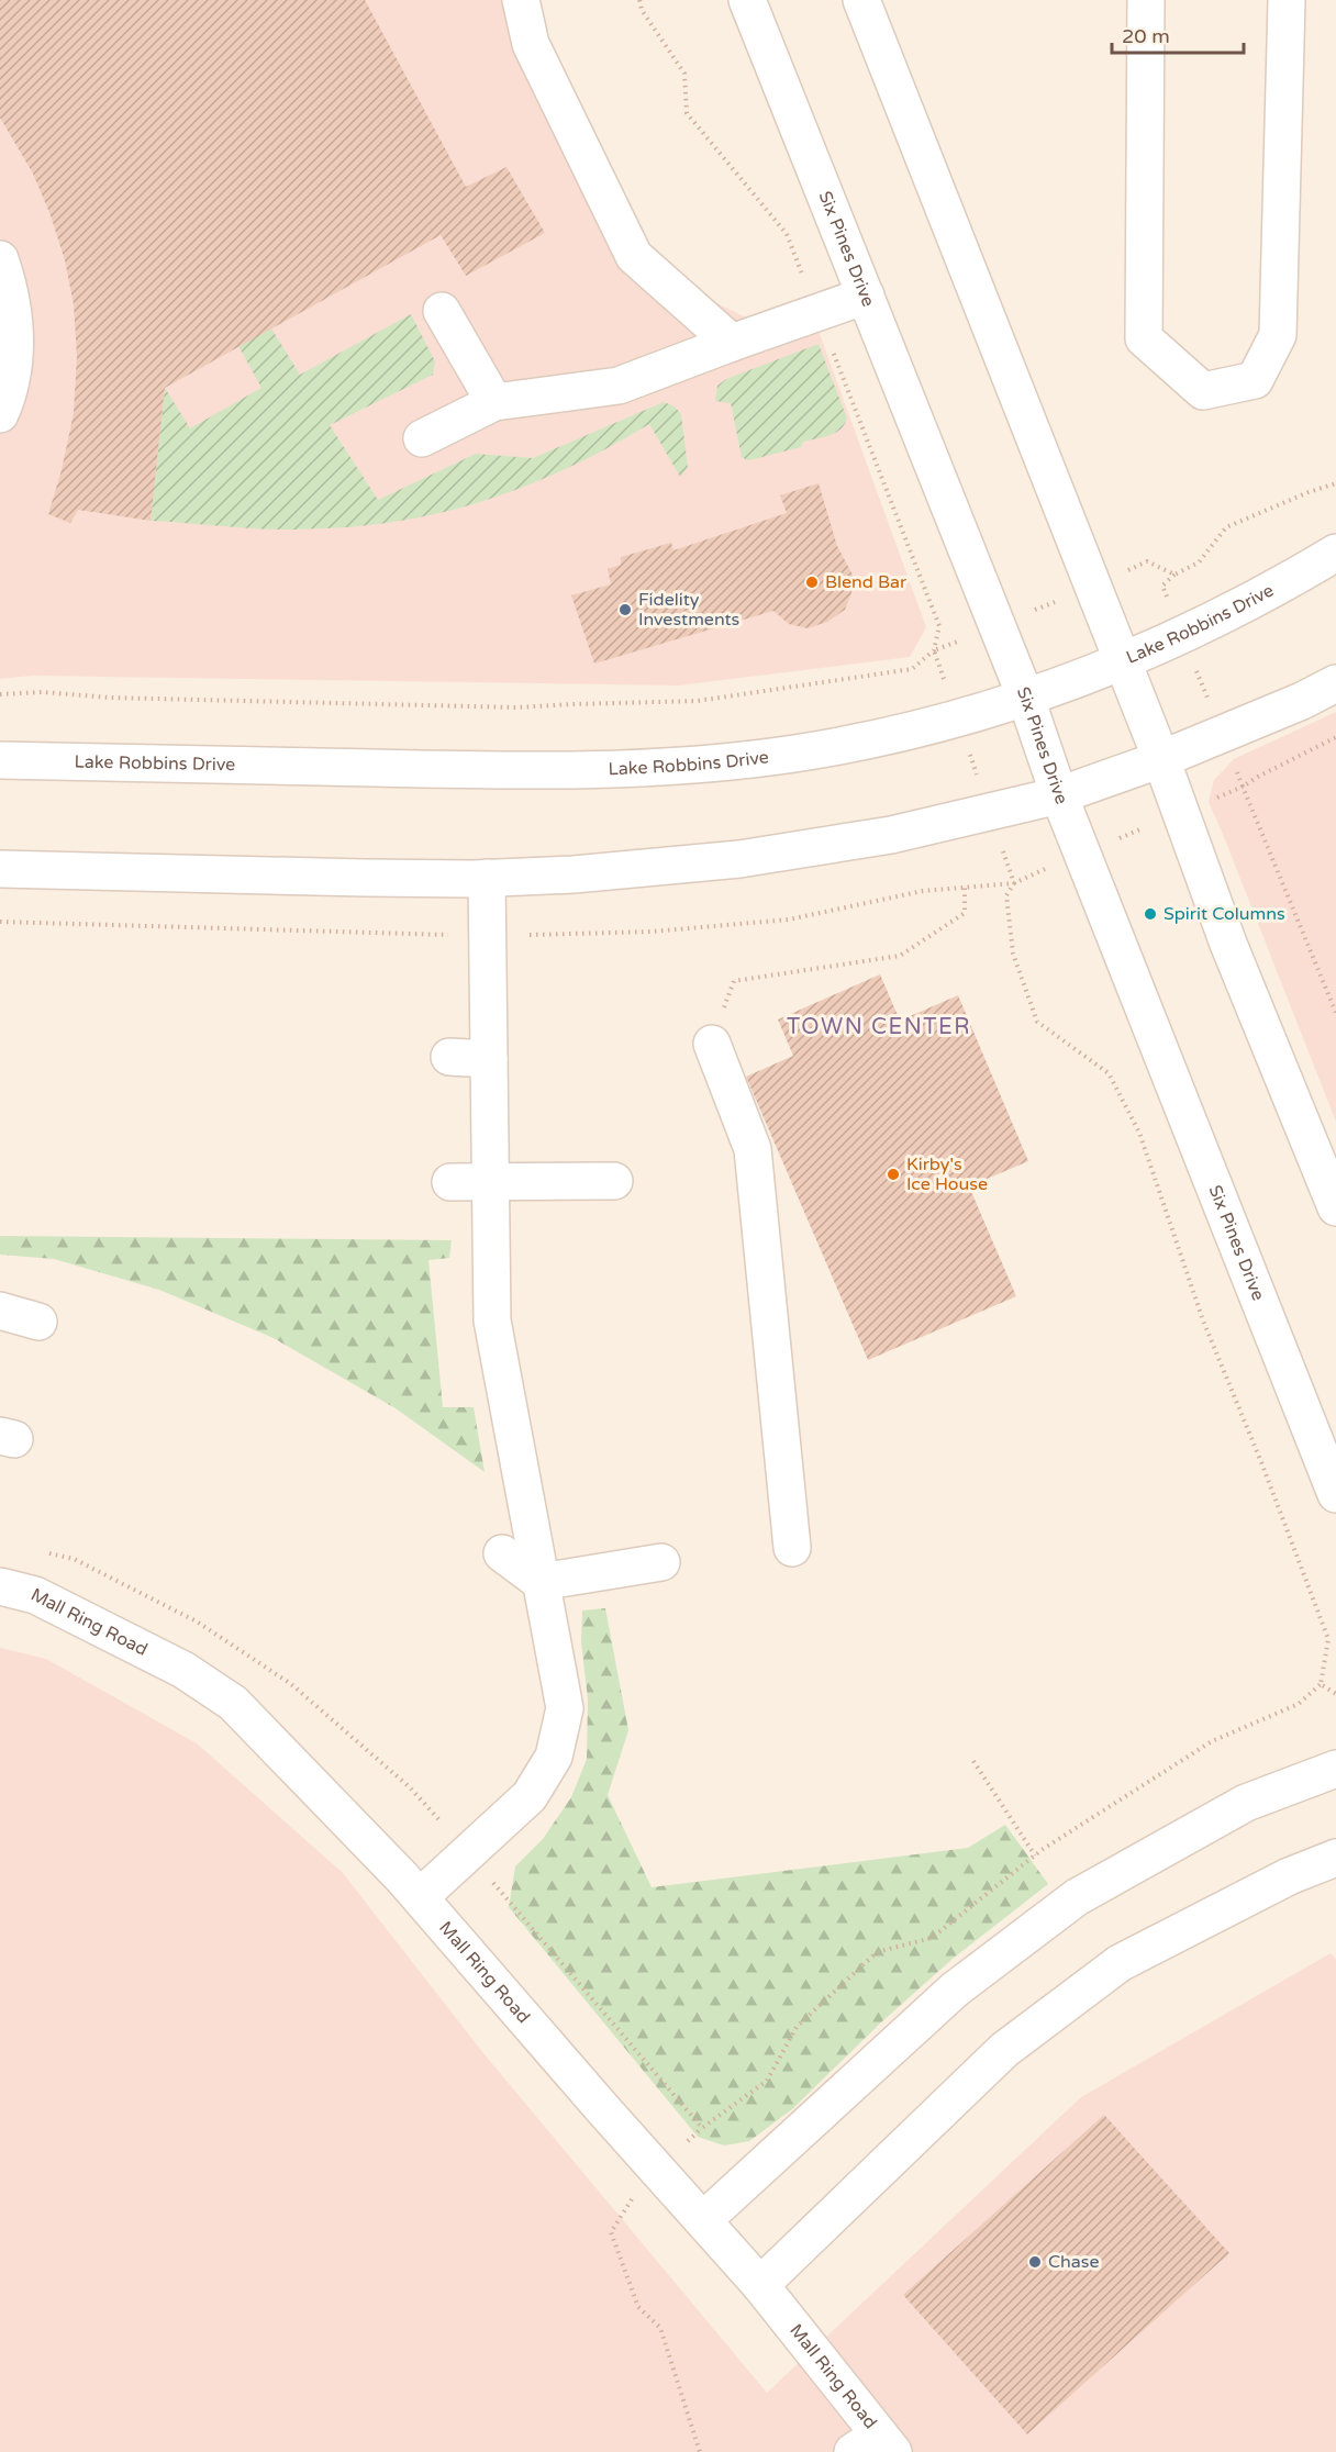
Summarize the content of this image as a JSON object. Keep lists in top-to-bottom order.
{
  "streets": {
    "street": ["Six Pines Drive", "Lake Robbins Drive", "Mall Ring Road"]
  },
  "crossings": [
    ["Six Pines Drive", "Lake Robbins Drive"]
  ],
  "districts": ["TOWN CENTER"],
  "places": [
    "Blend Bar",
    "Fidelity Investments",
    "Spirit Columns",
    "Kirby's Ice House",
    "Chase"
  ],
  "scale_bar": "20 m"
}
